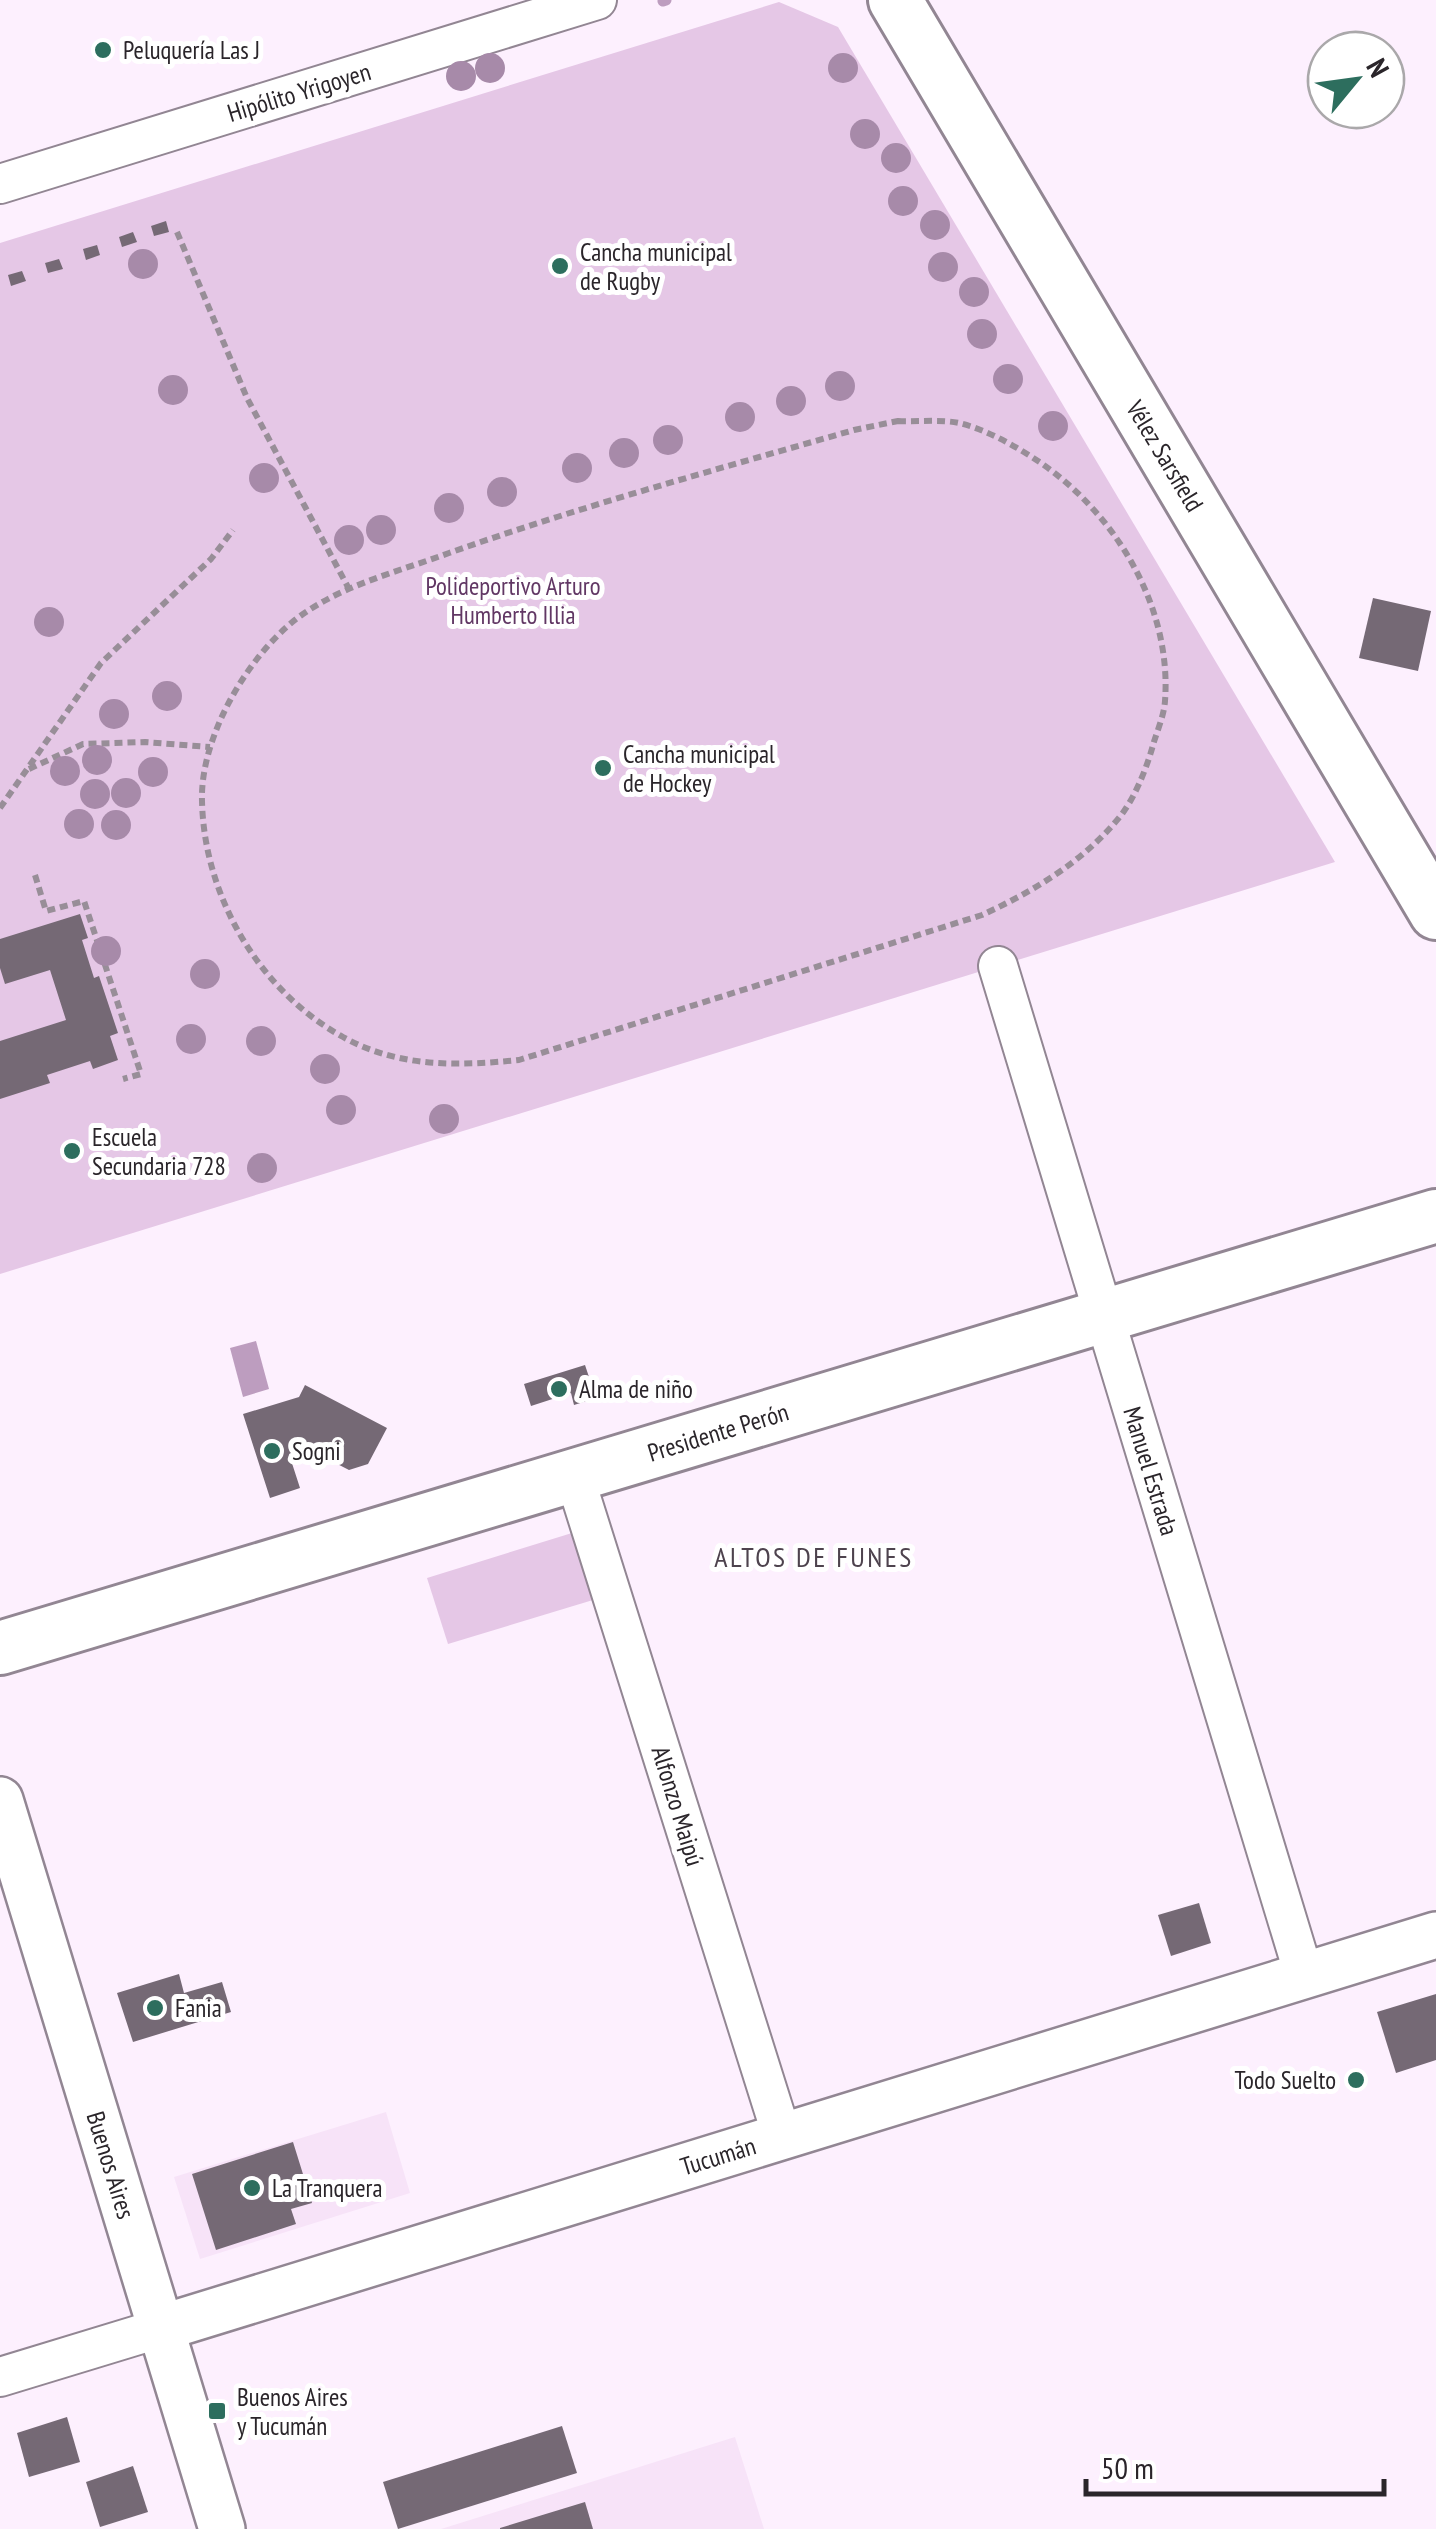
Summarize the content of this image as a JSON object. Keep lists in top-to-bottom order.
{
  "streets": {
    "main road": ["Vélez Sarsfield", "Presidente Perón"],
    "street": [
      "Hipólito Yrigoyen",
      "Manuel Estrada",
      "Alfonzo Maipú",
      "Tucumán",
      "Buenos Aires"
    ]
  },
  "crossings": [
    ["Presidente Perón", "Manuel Estrada"],
    ["Presidente Perón", "Alfonzo Maipú"],
    ["Manuel Estrada", "Tucumán"],
    ["Alfonzo Maipú", "Tucumán"],
    ["Tucumán", "Buenos Aires"]
  ],
  "districts": ["ALTOS DE FUNES"],
  "parks": ["Polideportivo Arturo Humberto Illia"],
  "places": {
    "other": [
      "Peluquería Las J",
      "Cancha municipal de Rugby",
      "Cancha municipal de Hockey",
      "Escuela Secundaria 728",
      "Alma de niño",
      "Sogni",
      "Fania",
      "Todo Suelto",
      "La Tranquera"
    ],
    "transit": ["Buenos Aires y Tucumán"]
  },
  "scale_bar": "50 m",
  "north": "top right"
}
